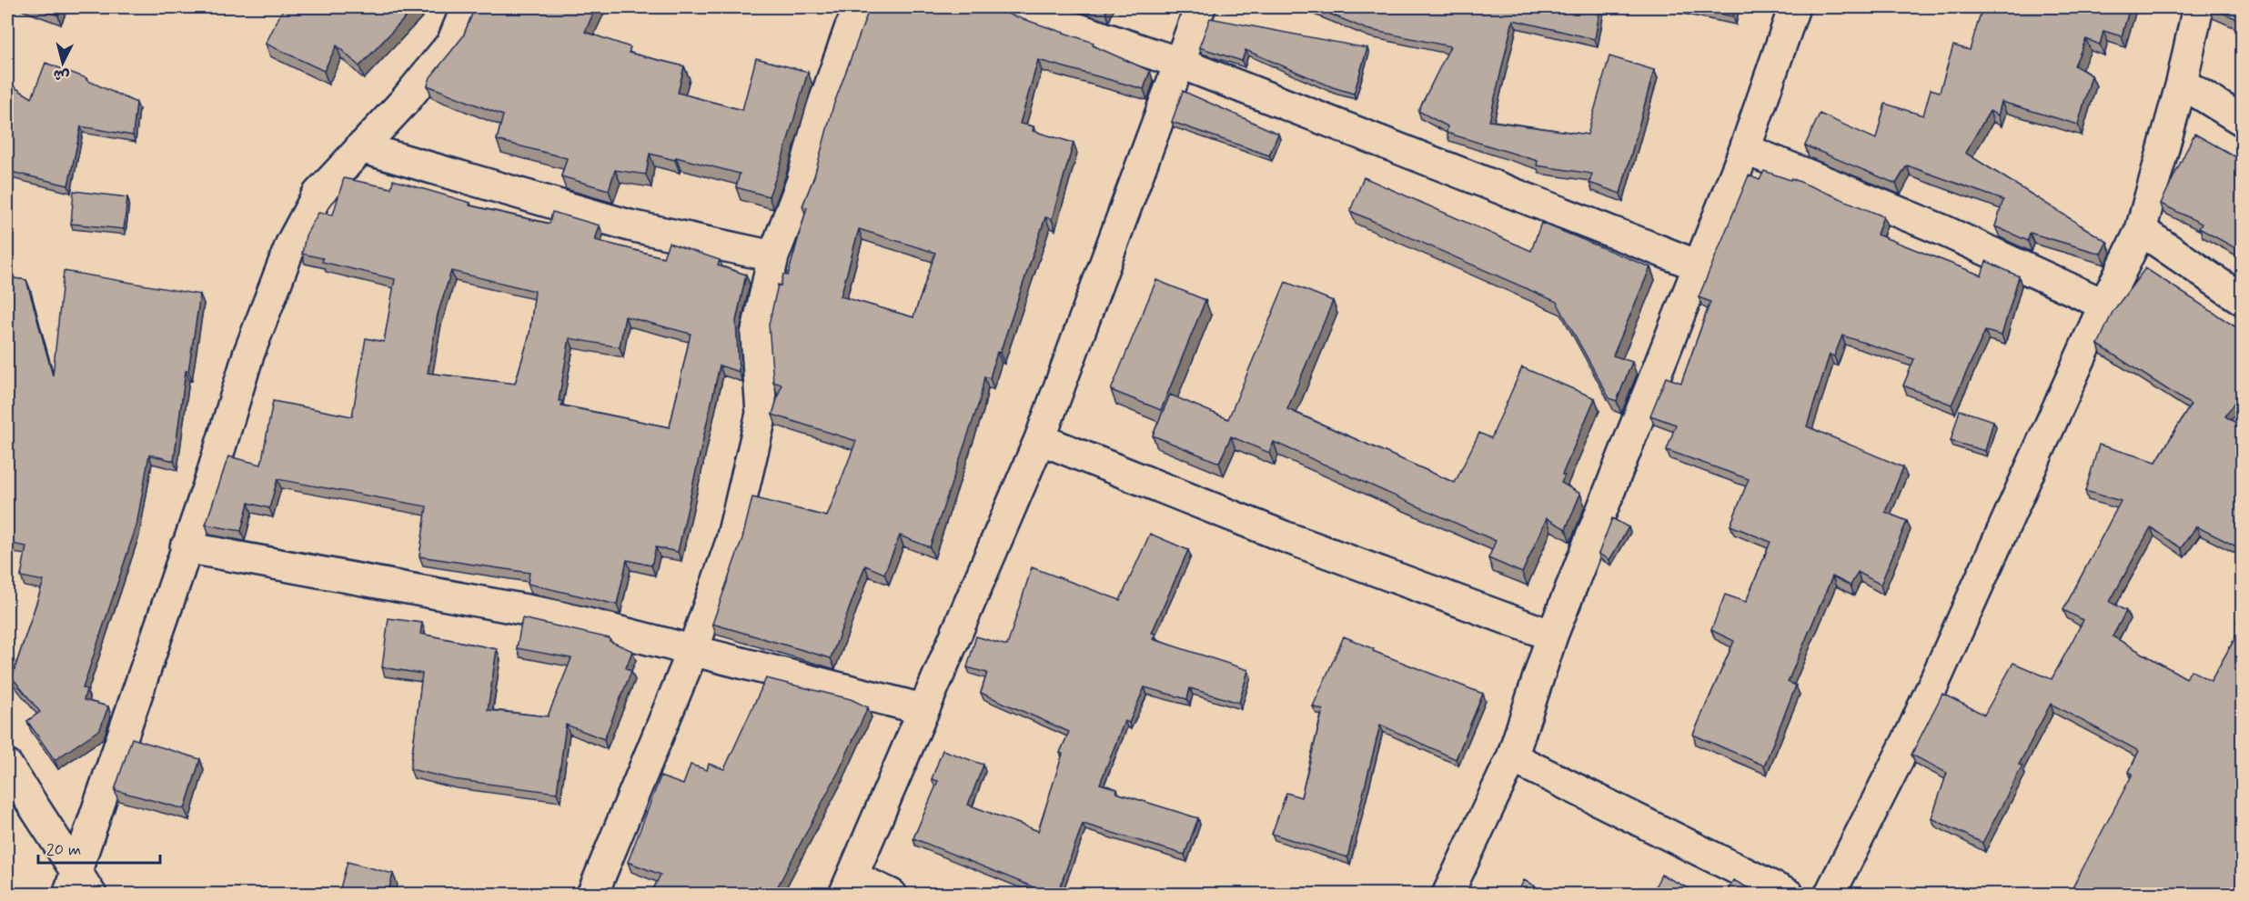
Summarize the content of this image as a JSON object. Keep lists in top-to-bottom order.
{
  "scale_bar": "20 m",
  "north": "bottom"
}
